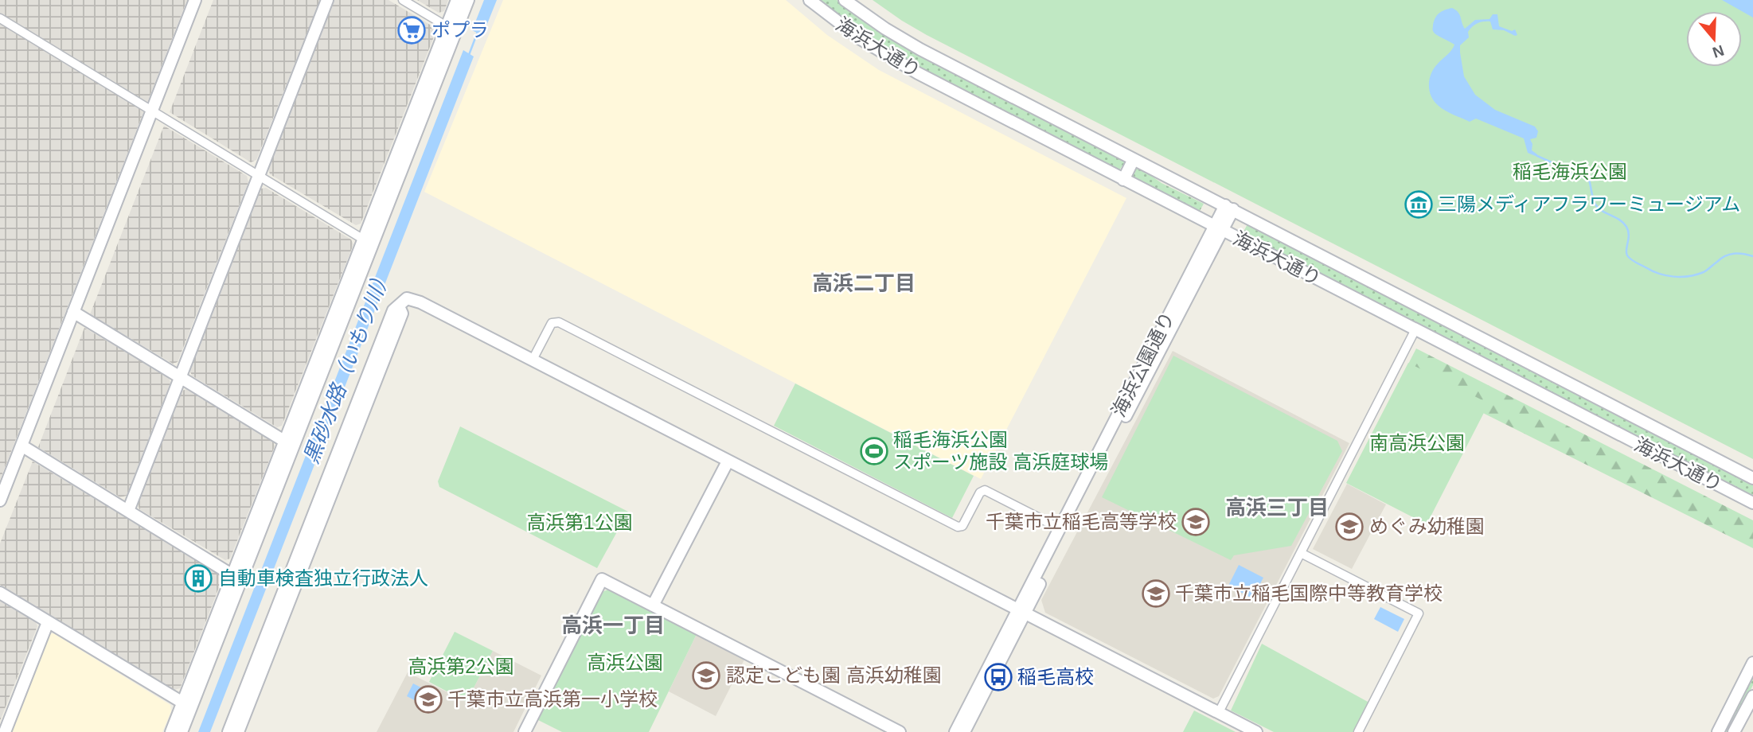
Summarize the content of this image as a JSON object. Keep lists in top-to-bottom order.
{
  "streets": {
    "street": ["海浜大通り", "海浜公園通り"]
  },
  "crossings": [
    ["海浜大通り", "海浜公園通り"]
  ],
  "districts": ["高浜二丁目", "高浜三丁目", "高浜一丁目"],
  "water": ["黒砂水路（いもり川）"],
  "parks": [
    "稲毛海浜公園",
    "南高浜公園",
    "高浜第1公園",
    "高浜公園",
    "高浜第2公園"
  ],
  "places": {
    "supermarket": ["ポプラ"],
    "museum": ["三陽メディアフラワーミュージアム"],
    "sports": ["稲毛海浜公園 スポーツ施設 高浜庭球場"],
    "school or university": [
      "千葉市立稲毛高等学校",
      "めぐみ幼稚園",
      "千葉市立稲毛国際中等教育学校",
      "認定こども園 高浜幼稚園",
      "千葉市立高浜第一小学校"
    ],
    "building": ["自動車検査独立行政法人"],
    "bus stop": ["稲毛高校"]
  },
  "north": "bottom"
}
